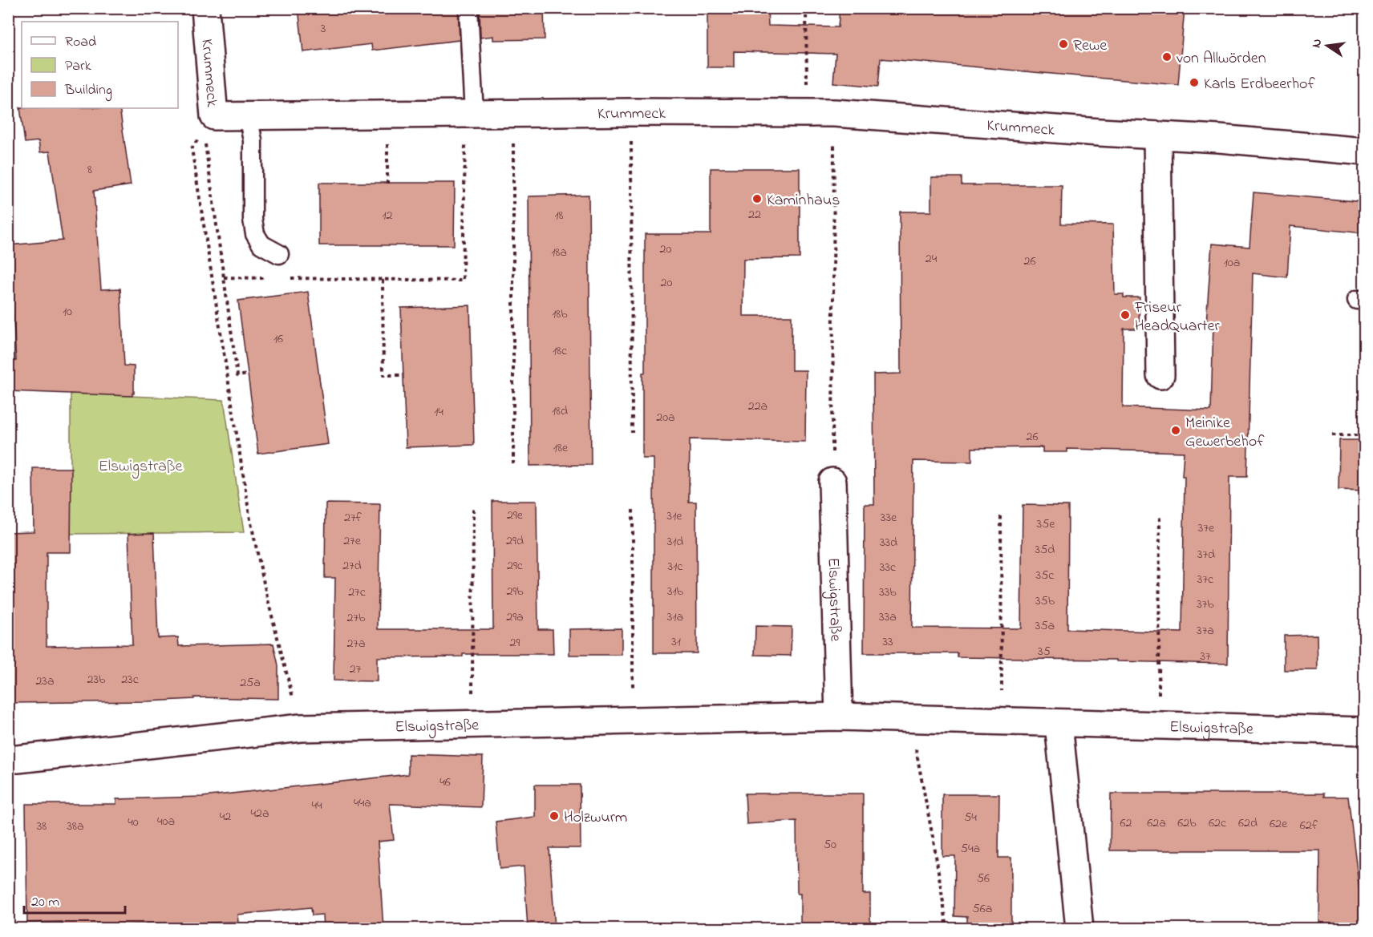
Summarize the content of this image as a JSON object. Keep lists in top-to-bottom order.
{
  "streets": {
    "street": ["Krummeck", "Elswigstraße"]
  },
  "parks": ["Elswigstraße"],
  "places": [
    "Rewe",
    "von Allwörden",
    "Karls Erdbeerhof",
    "Kaminhaus",
    "Friseur HeadQuarter",
    "Meinike Gewerbehof",
    "Holzwurm"
  ],
  "house_numbers": [
    "3",
    "8",
    "22",
    "12",
    "18",
    "20",
    "18a",
    "24",
    "26",
    "10a",
    "20",
    "10",
    "18b",
    "16",
    "18c",
    "22a",
    "18d",
    "14",
    "20a",
    "26",
    "18e",
    "29e",
    "31e",
    "27f",
    "33e",
    "35e",
    "37e",
    "27e",
    "29d",
    "31d",
    "33d",
    "35d",
    "37d",
    "27d",
    "29c",
    "31c",
    "33c",
    "35c",
    "37c",
    "29b",
    "31b",
    "27c",
    "33b",
    "35b",
    "37b",
    "29a",
    "31a",
    "33a",
    "27b",
    "35a",
    "37a",
    "31",
    "33",
    "29",
    "27a",
    "35",
    "37",
    "27",
    "23b",
    "23c",
    "23a",
    "25a",
    "46",
    "44a",
    "44",
    "42a",
    "42",
    "54",
    "40a",
    "40",
    "62",
    "62a",
    "62b",
    "62c",
    "62d",
    "62e",
    "62f",
    "38",
    "38a",
    "50",
    "54a",
    "56",
    "56a"
  ],
  "legend": ["Road", "Park", "Building"],
  "scale_bar": "20 m",
  "north": "left"
}
